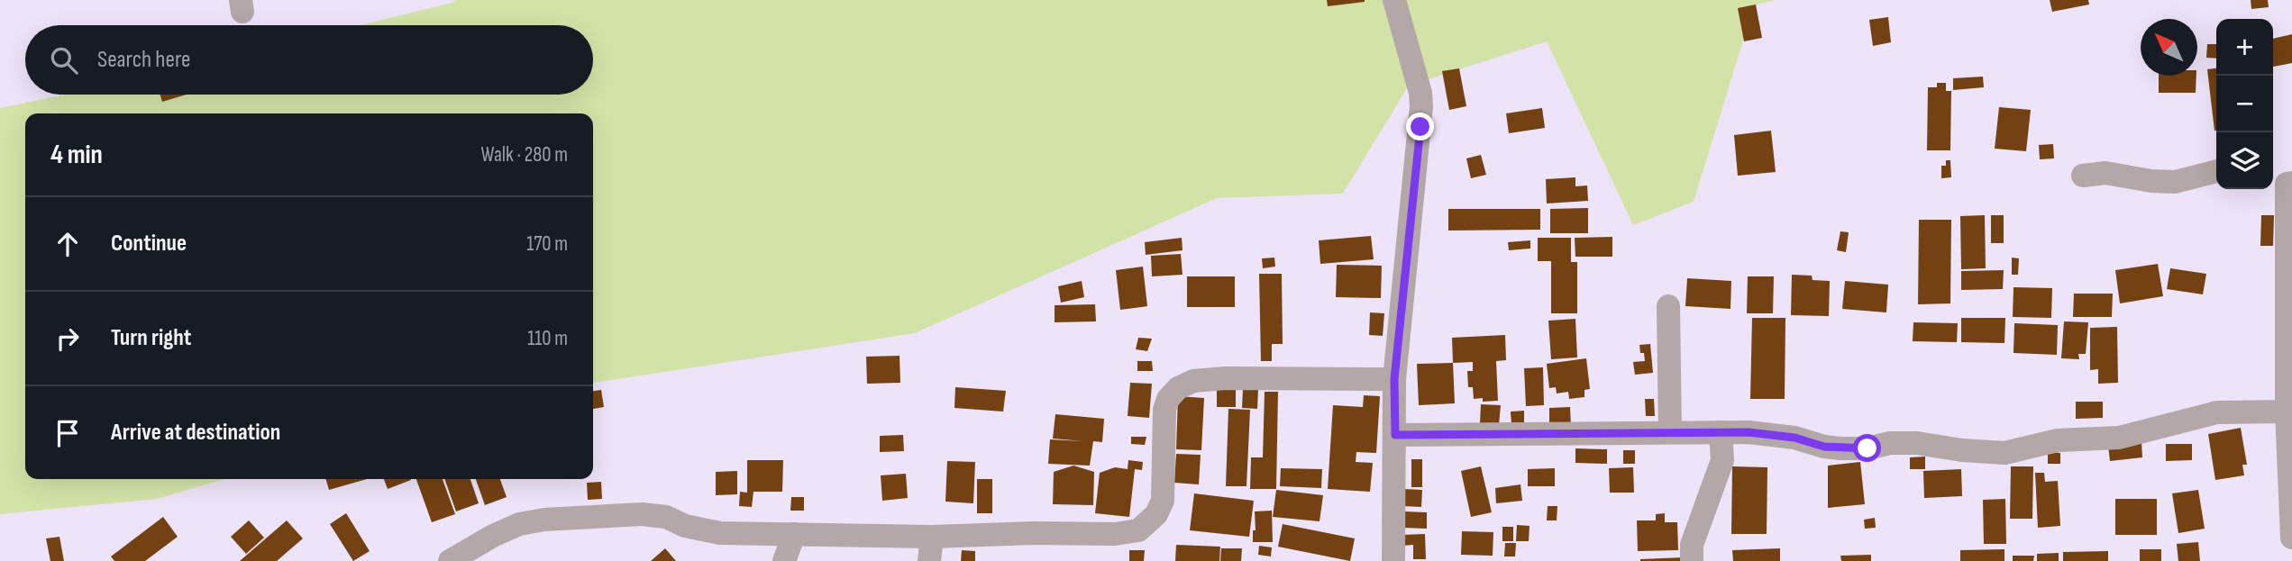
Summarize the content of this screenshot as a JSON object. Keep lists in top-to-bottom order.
{
  "north": "top left",
  "page": {
    "map_buttons": ["+", "−"],
    "search": "Search here",
    "heading": ["4 min", "Walk · 280 m"],
    "list": [
      ["Continue", "170 m"],
      ["Turn right", "110 m"],
      "Arrive at destination"
    ]
  }
}
